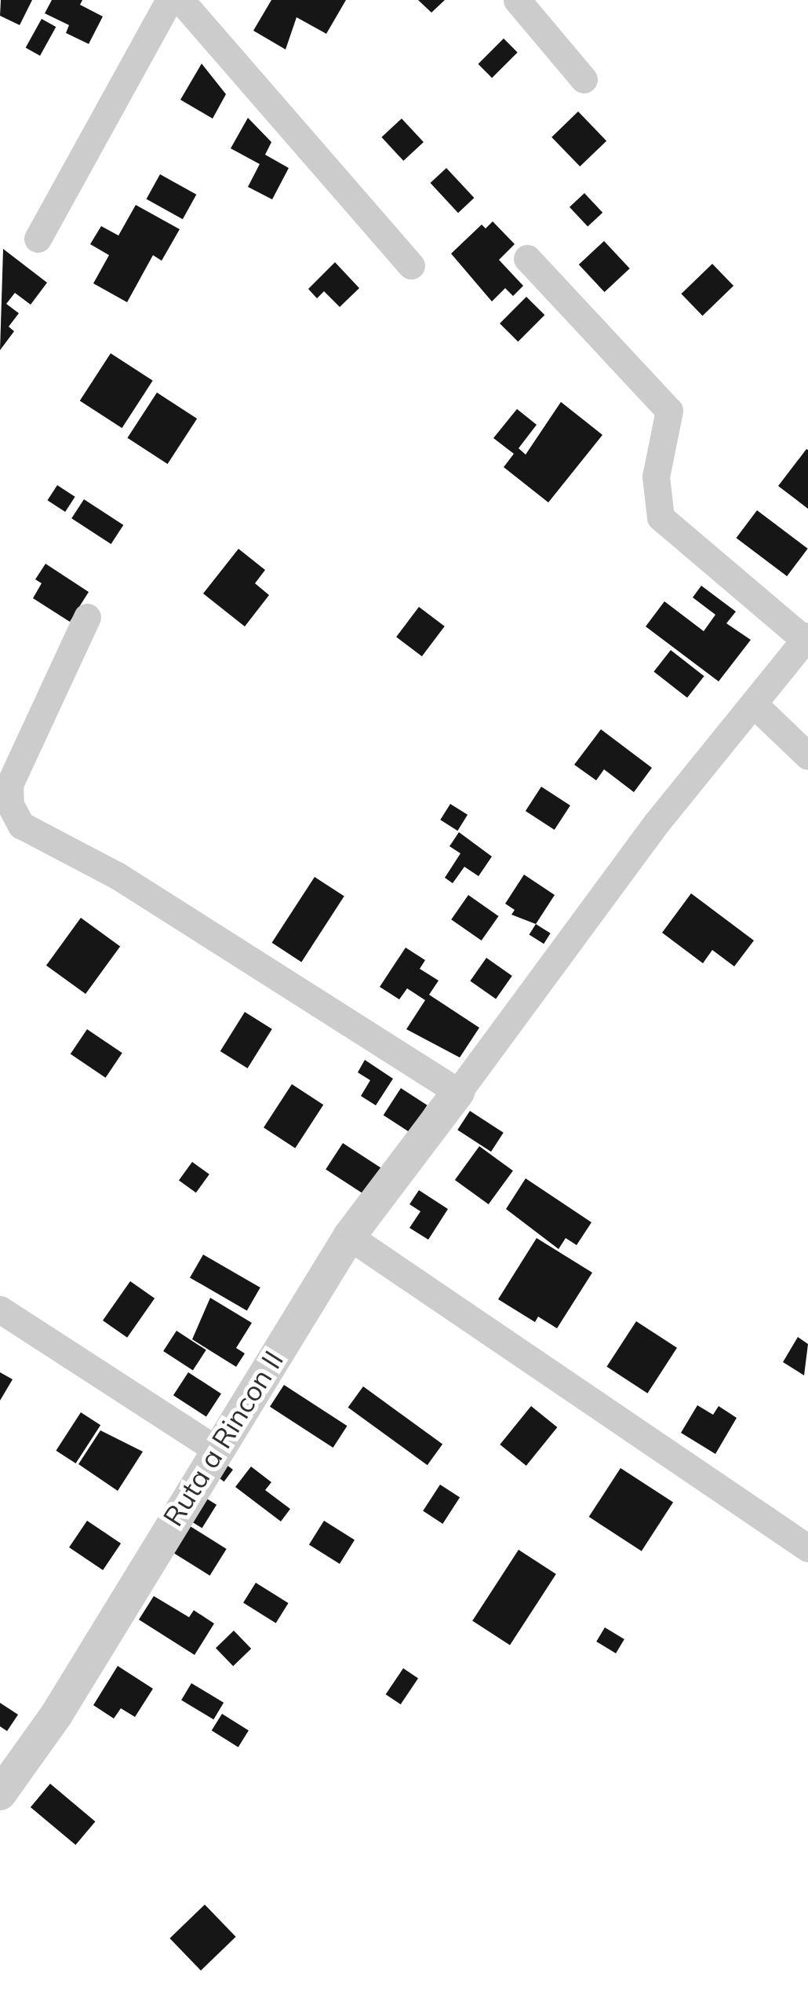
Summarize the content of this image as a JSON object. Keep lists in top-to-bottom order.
{
  "streets": {
    "street": ["Ruta a Rincon II"]
  }
}
